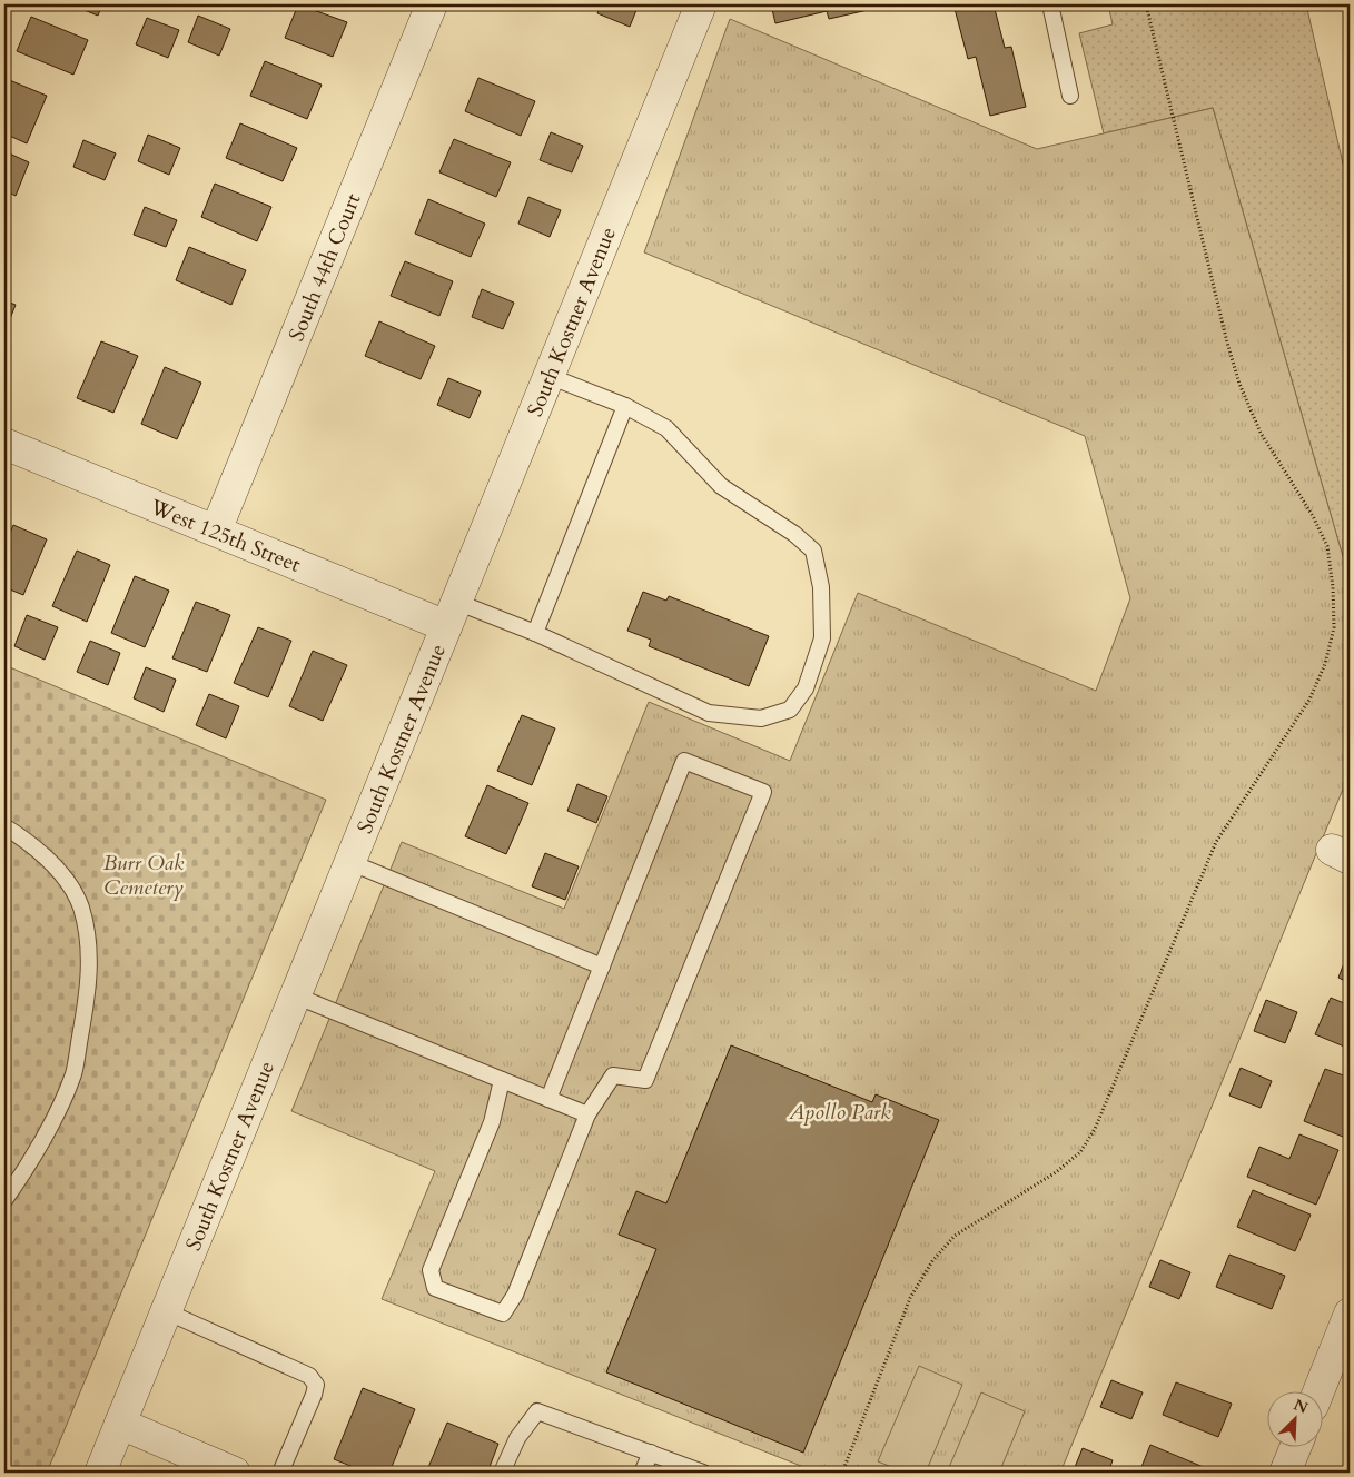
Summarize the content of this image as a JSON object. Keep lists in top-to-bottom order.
{
  "streets": {
    "street": ["South 44th Court", "South Kostner Avenue", "West 125th Street"]
  },
  "crossings": [
    ["South 44th Court", "West 125th Street"],
    ["South Kostner Avenue", "West 125th Street"]
  ],
  "parks": ["Burr Oak Cemetery", "Apollo Park"],
  "north": "top right"
}
